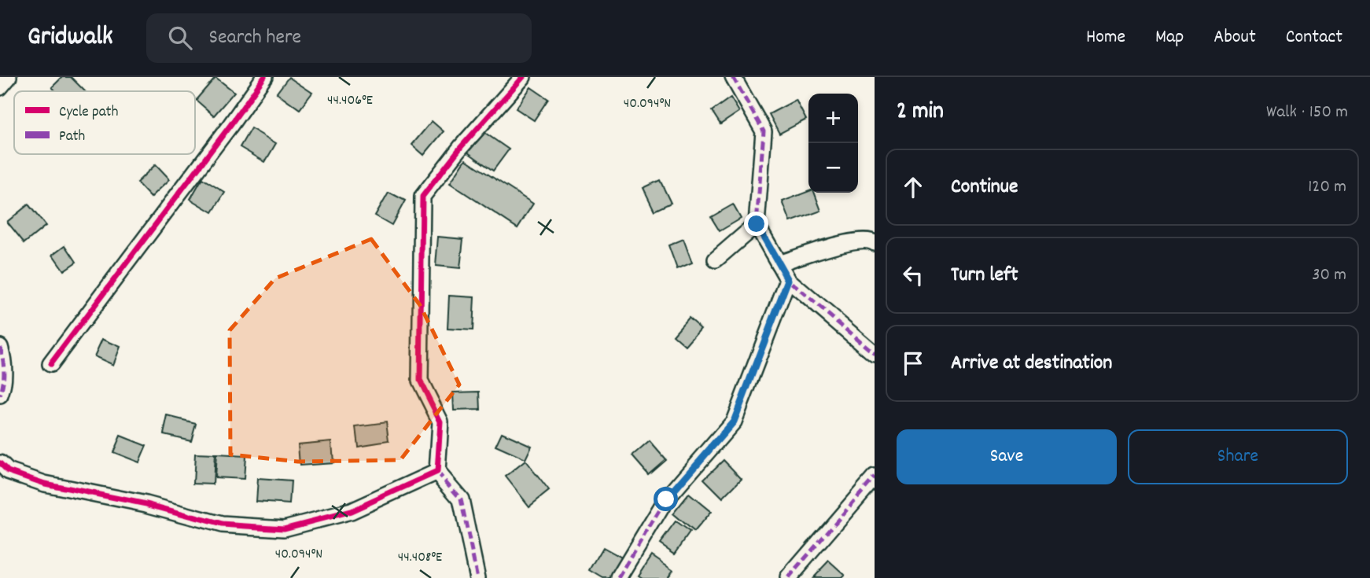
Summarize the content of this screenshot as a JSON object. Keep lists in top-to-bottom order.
{
  "legend": ["Cycle path", "Path"],
  "page": {
    "header": "Gridwalk",
    "search": "Search here",
    "nav": [
      "Home",
      "Map",
      "About",
      "Contact"
    ],
    "heading": ["2 min", "Walk · 150 m"],
    "map_buttons": ["+", "−"],
    "list": [
      ["Continue", "120 m"],
      ["Turn left", "30 m"],
      "Arrive at destination"
    ],
    "buttons": ["Save", "Share"]
  },
  "coordinates": ["44.406°E", "40.094°N", "44.408°E"]
}
